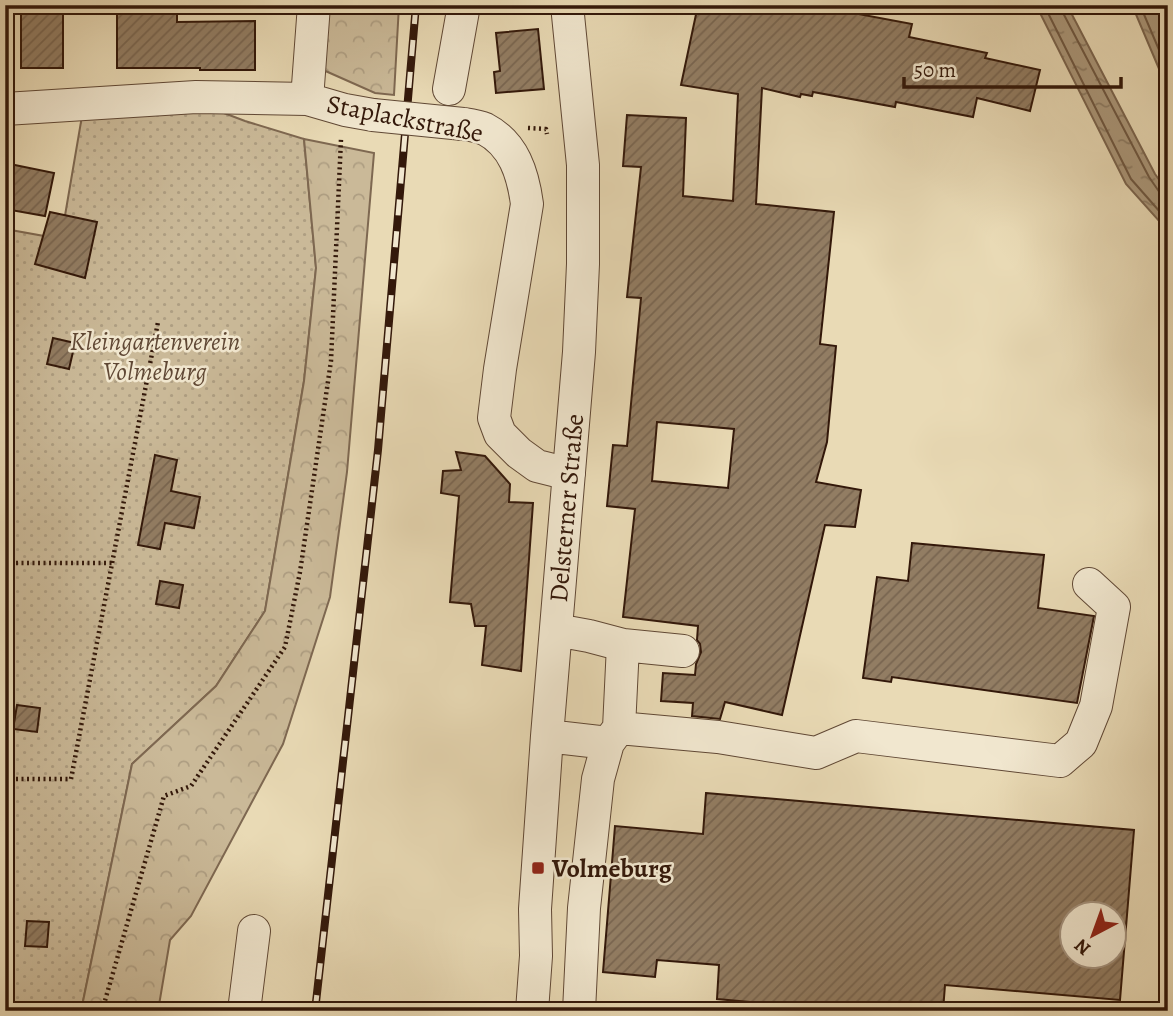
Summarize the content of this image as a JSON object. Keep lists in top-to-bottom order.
{
  "streets": {
    "street": ["Staplackstraße", "Delsterner Straße"]
  },
  "crossings": [
    ["Staplackstraße", "Delsterner Straße"]
  ],
  "parks": ["Kleingartenverein Volmeburg"],
  "places": {
    "transit": ["Volmeburg"]
  },
  "scale_bar": "50 m",
  "north": "bottom left"
}
